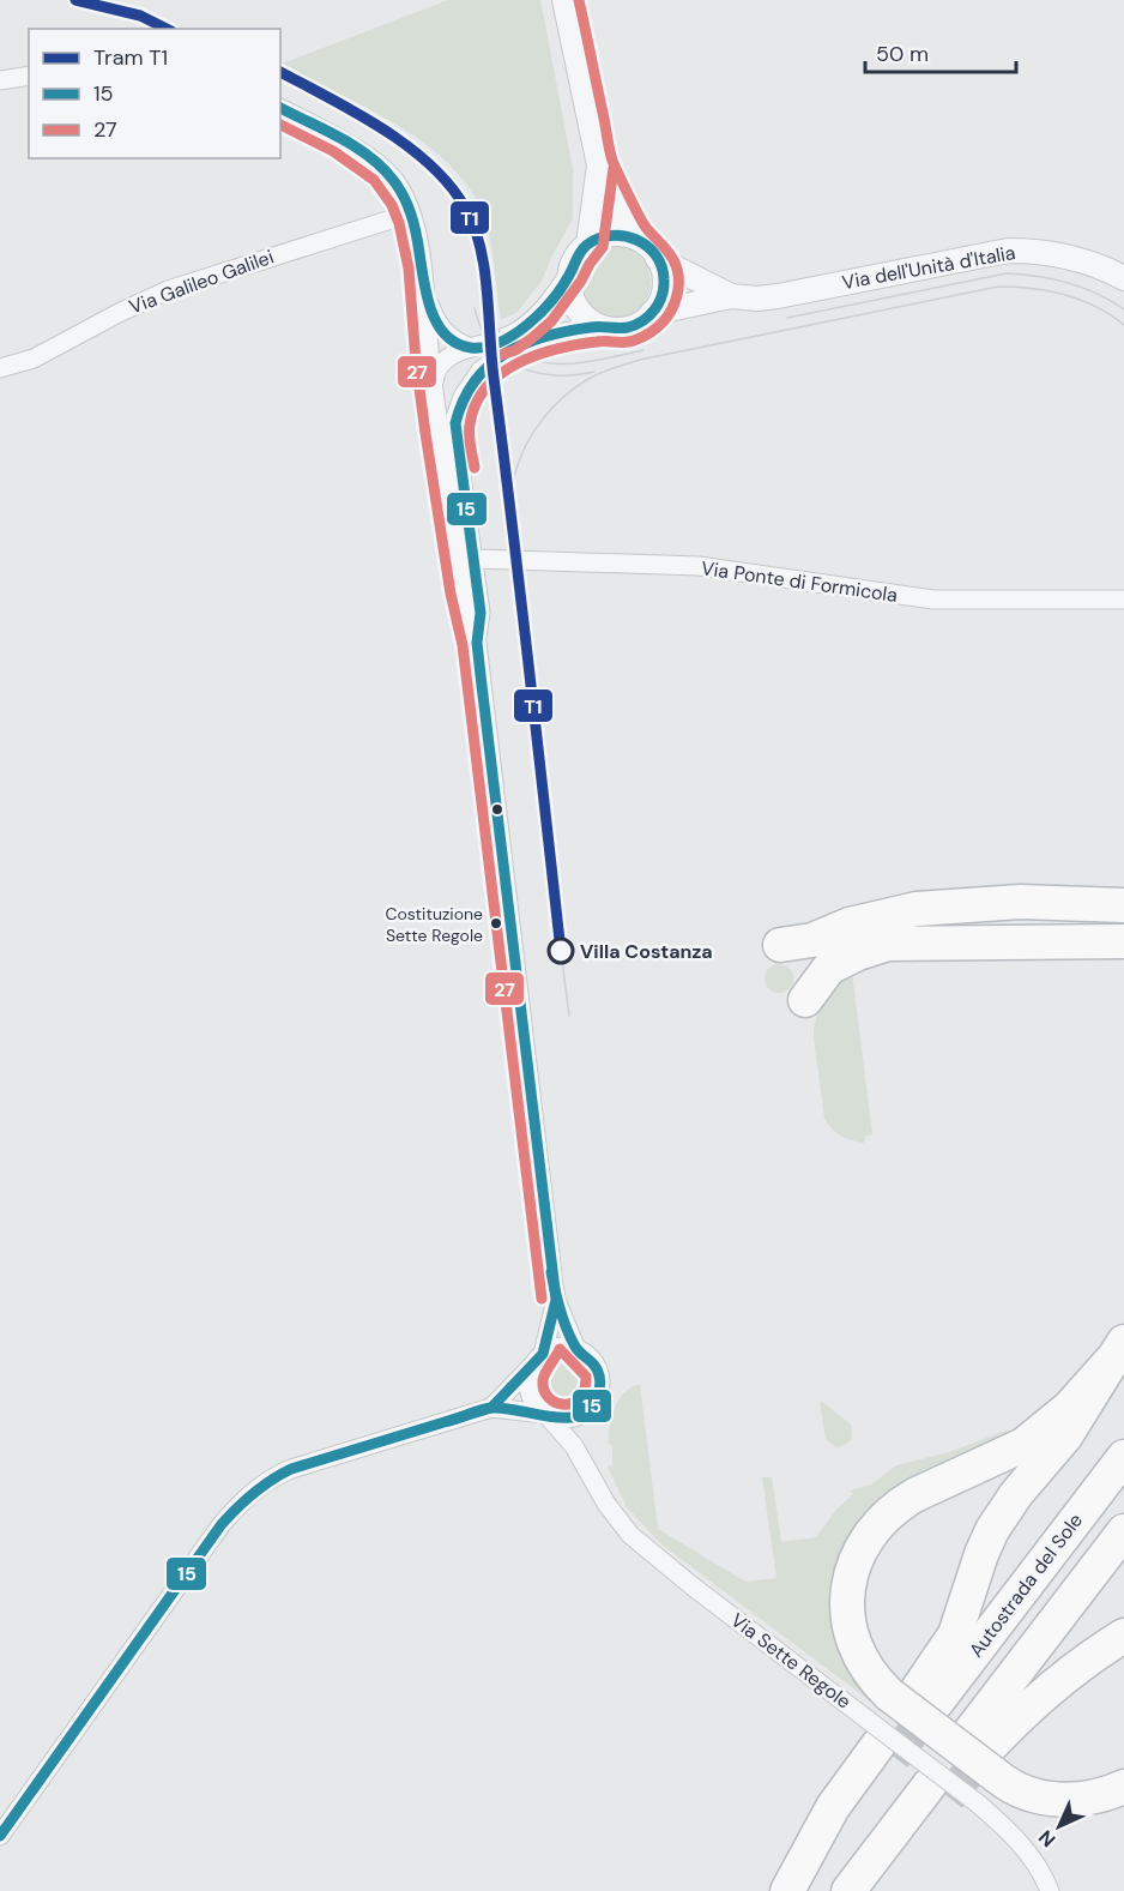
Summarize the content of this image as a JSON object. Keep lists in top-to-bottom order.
{
  "streets": {
    "highway": ["Autostrada del Sole"],
    "street": [
      "Via dell'Unità d'Italia",
      "Via Galileo Galilei",
      "Via Ponte di Formicola",
      "Via Sette Regole"
    ]
  },
  "crossings": [
    ["Autostrada del Sole", "Via Sette Regole"]
  ],
  "places": ["Costituzione Sette Regole", "Villa Costanza"],
  "lines": ["tram line T1", "transit line 27", "transit line 15"],
  "legend": ["Tram T1", "15", "27"],
  "scale_bar": "50 m",
  "north": "bottom left"
}
